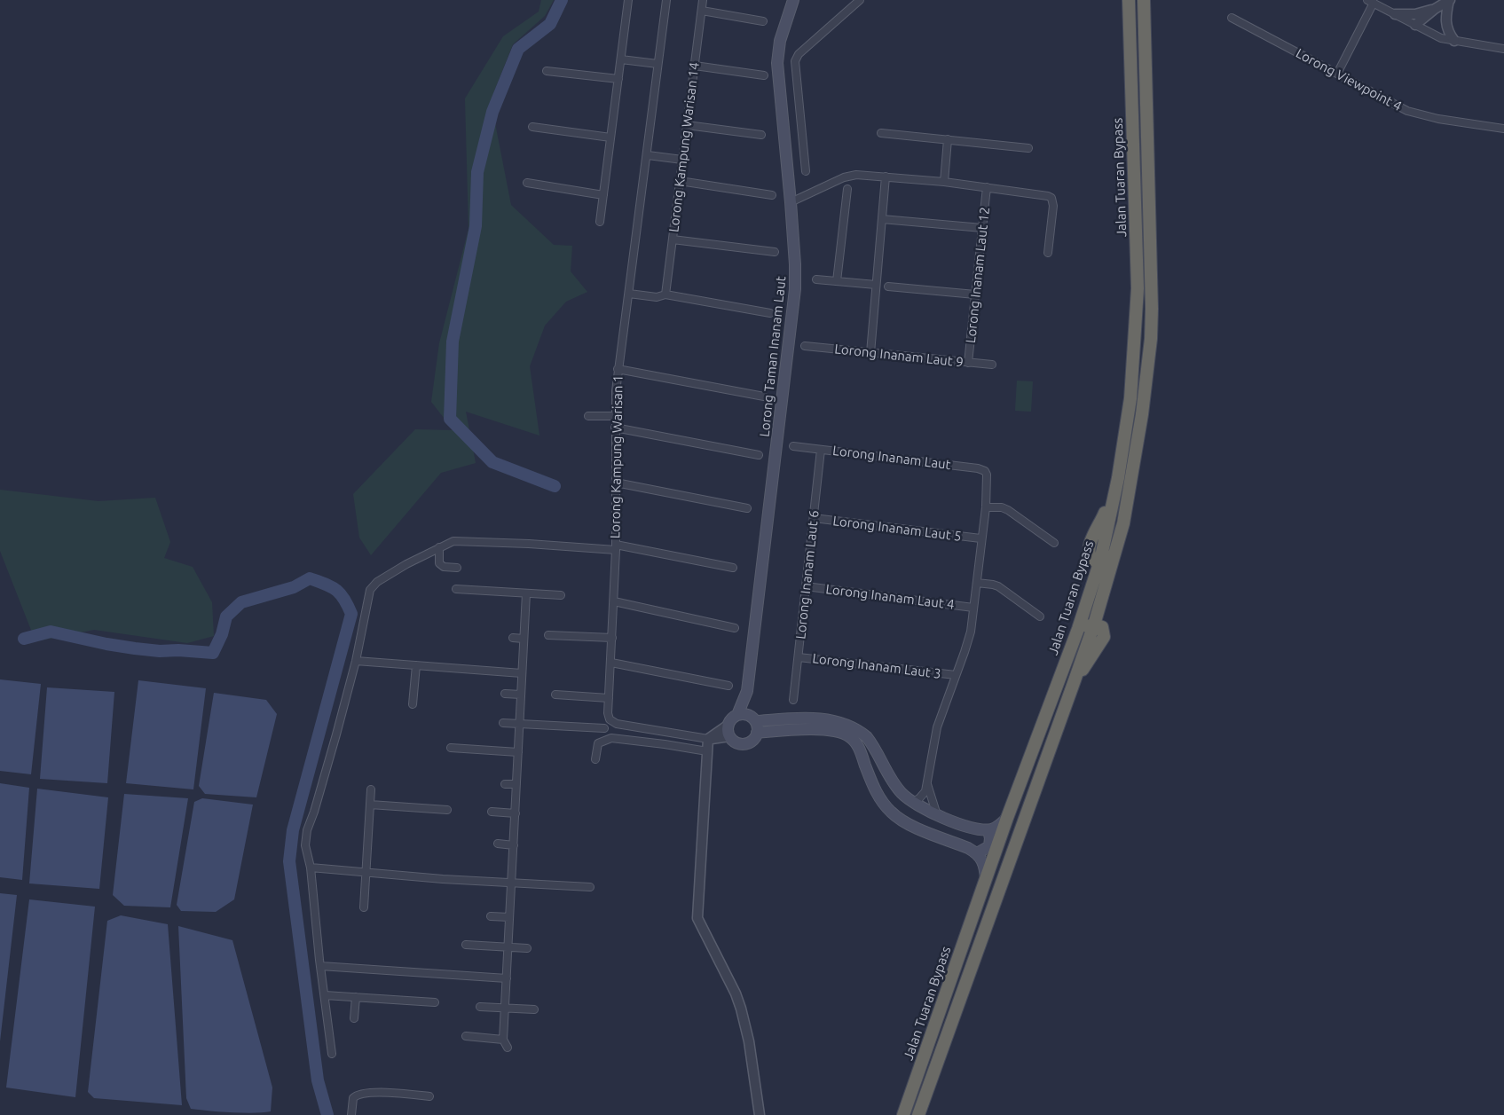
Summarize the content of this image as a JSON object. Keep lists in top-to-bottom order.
{
  "streets": {
    "highway": ["Jalan Tuaran Bypass"],
    "main road": ["Lorong Taman Inanam Laut"],
    "street": [
      "Lorong Viewpoint 4",
      "Lorong Kampung Warisan 14",
      "Lorong Inanam Laut 12",
      "Lorong Inanam Laut 9",
      "Lorong Kampung Warisan 1",
      "Lorong Inanam Laut",
      "Lorong Inanam Laut 5",
      "Lorong Inanam Laut 6",
      "Lorong Inanam Laut 4",
      "Lorong Inanam Laut 3"
    ]
  },
  "crossings": [
    ["Lorong Inanam Laut 12", "Lorong Inanam Laut 9"],
    ["Lorong Taman Inanam Laut", "Lorong Kampung Warisan 1"],
    ["Lorong Inanam Laut", "Lorong Inanam Laut 6"],
    ["Lorong Inanam Laut 5", "Lorong Inanam Laut 6"],
    ["Lorong Inanam Laut 6", "Lorong Inanam Laut 4"],
    ["Lorong Inanam Laut 6", "Lorong Inanam Laut 3"]
  ]
}
